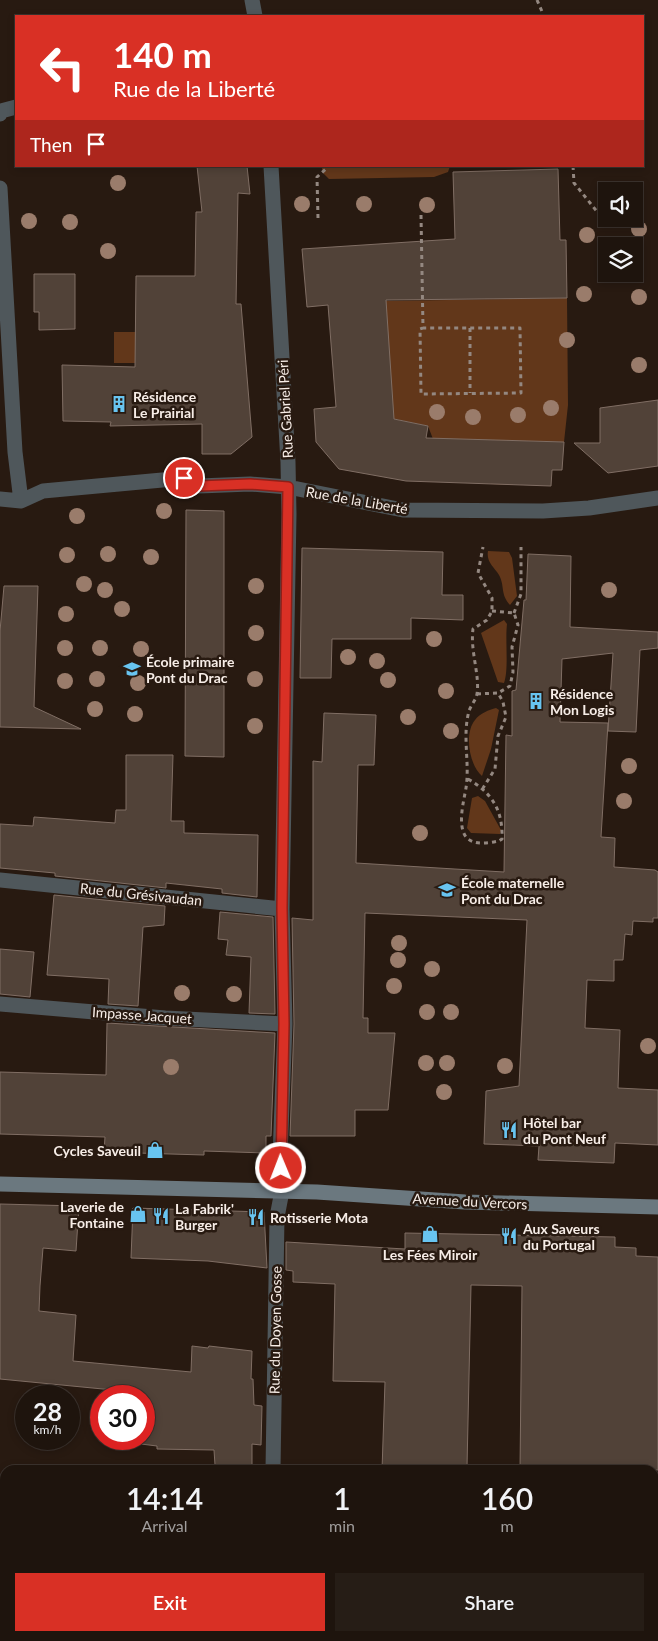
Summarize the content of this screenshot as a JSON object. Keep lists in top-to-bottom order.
{
  "streets": {
    "street": [
      "Rue Gabriel Péri",
      "Rue de la Liberté",
      "Rue du Grésivaudan",
      "Impasse Jacquet",
      "Avenue du Vercors",
      "Rue du Doyen Gosse"
    ]
  },
  "crossings": [
    ["Rue Gabriel Péri", "Rue de la Liberté"],
    ["Rue Gabriel Péri", "Rue du Grésivaudan"],
    ["Rue Gabriel Péri", "Impasse Jacquet"],
    ["Rue Gabriel Péri", "Avenue du Vercors"],
    ["Rue Gabriel Péri", "Rue du Doyen Gosse"],
    ["Avenue du Vercors", "Rue du Doyen Gosse"]
  ],
  "places": {
    "building": ["Résidence Le Prairial", "Résidence Mon Logis"],
    "school or university": ["École primaire Pont du Drac", "École maternelle Pont du Drac"],
    "restaurant": [
      "Hôtel bar du Pont Neuf",
      "La Fabrik' Burger",
      "Rotisserie Mota",
      "Aux Saveurs du Portugal"
    ],
    "shop": ["Cycles Saveuil", "Laverie de Fontaine", "Les Fées Miroir"]
  },
  "page": {
    "turn": ["140 m", "Rue de la Liberté"],
    "then": "Then",
    "speed": "28 km/h",
    "limit": "30",
    "eta": [
      "14:14",
      "Arrival",
      "1",
      "min",
      "160",
      "m"
    ],
    "buttons": ["Exit", "Share"]
  }
}
